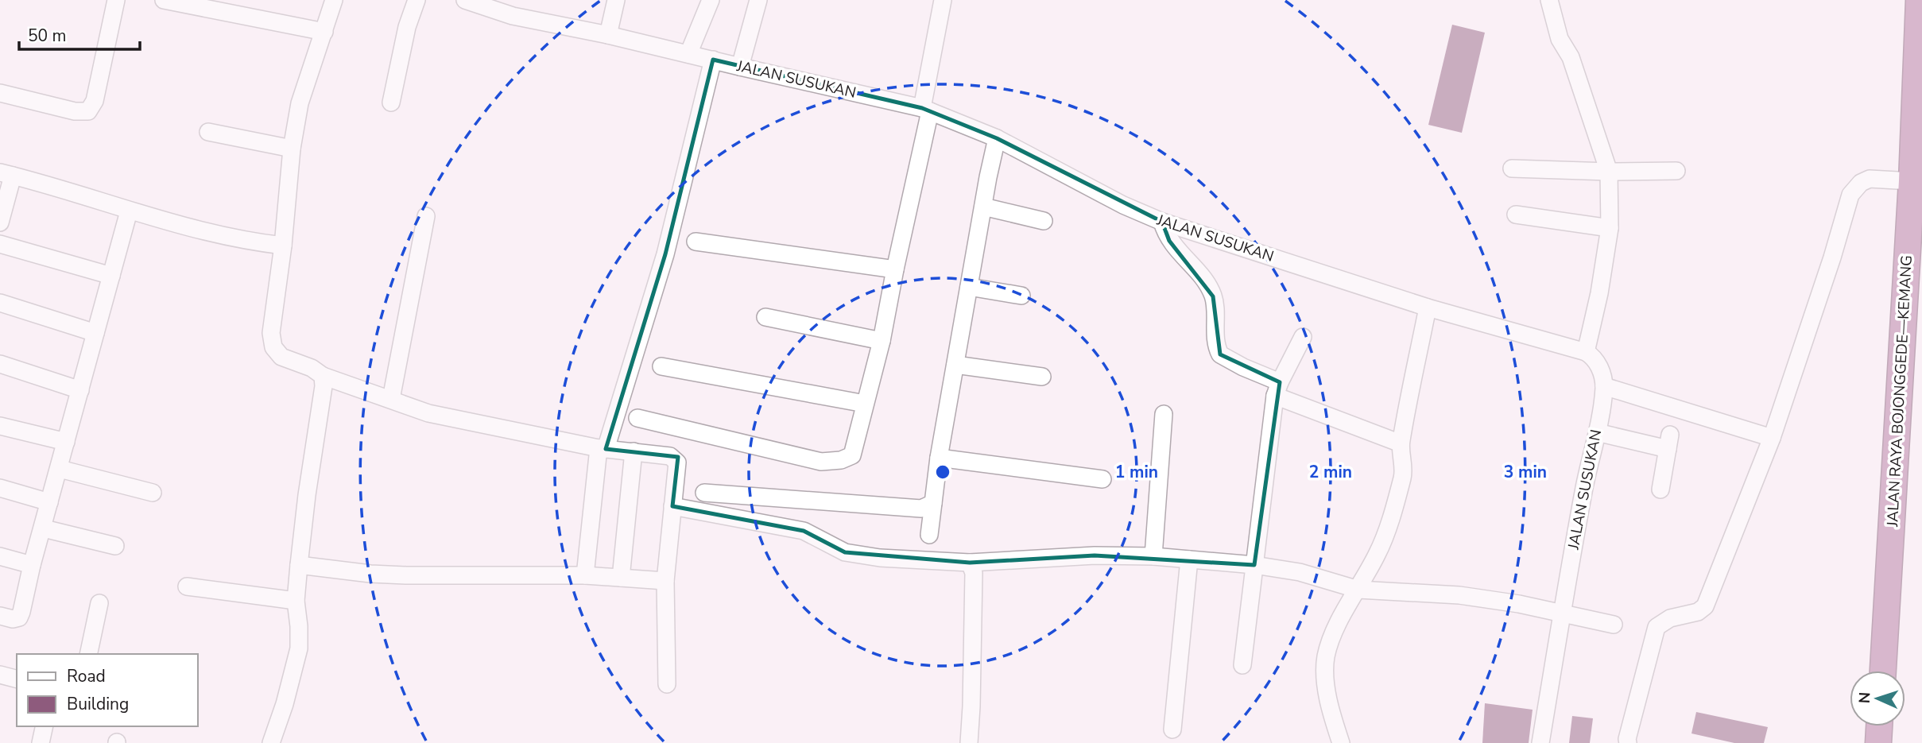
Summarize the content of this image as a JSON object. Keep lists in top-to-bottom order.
{
  "streets": {
    "highway": ["JALAN RAYA BOJONGGEDE—KEMANG"],
    "street": ["JALAN SUSUKAN"]
  },
  "legend": ["Road", "Building"],
  "scale_bar": "50 m",
  "north": "left",
  "rings": ["1 min", "2 min", "3 min"]
}
